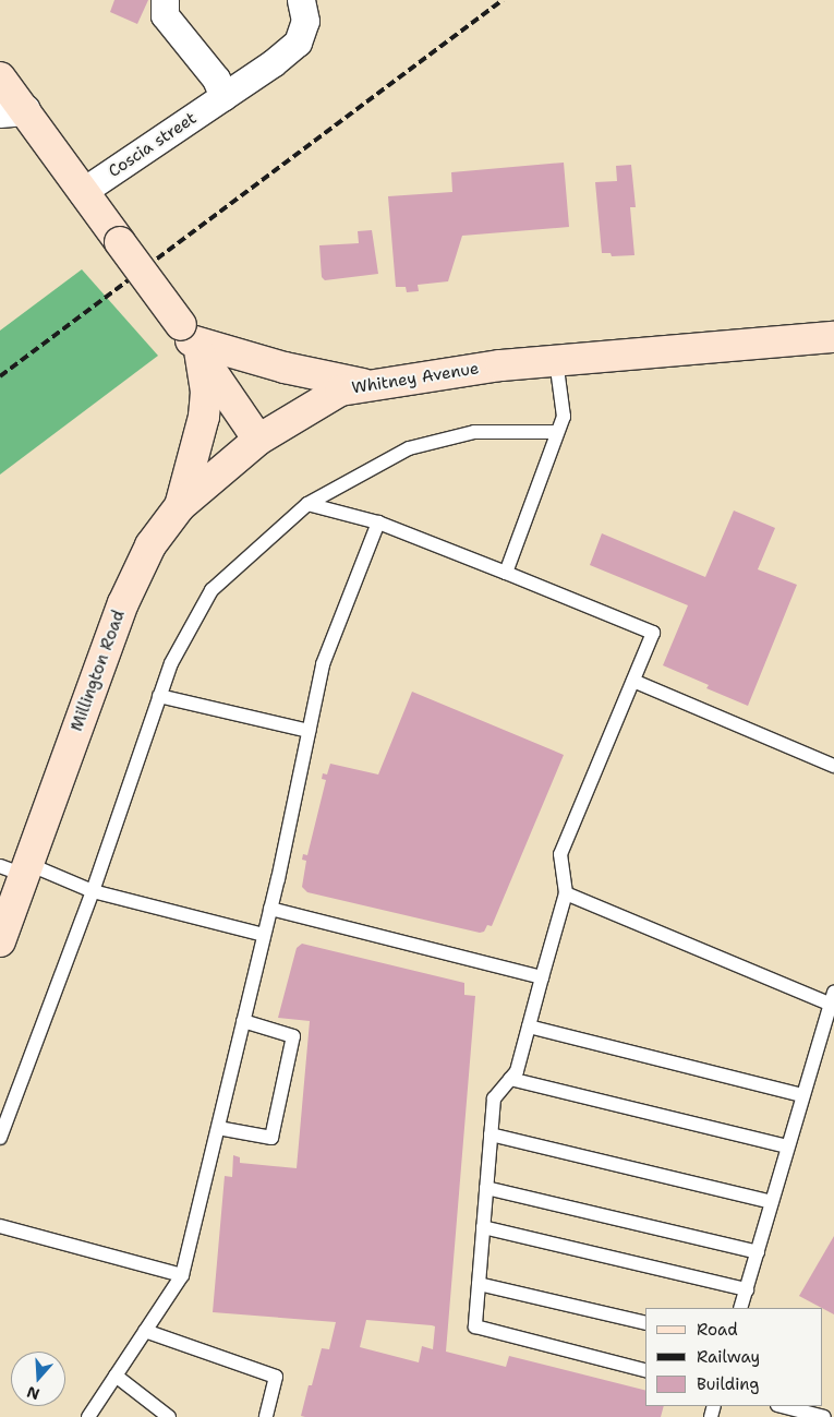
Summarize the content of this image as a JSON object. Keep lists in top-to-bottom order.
{
  "streets": {
    "main road": ["Whitney Avenue", "Millington Road"],
    "street": ["Coscia street"]
  },
  "crossings": [
    ["Whitney Avenue", "Millington Road"]
  ],
  "legend": ["Road", "Railway", "Building"],
  "north": "bottom"
}
